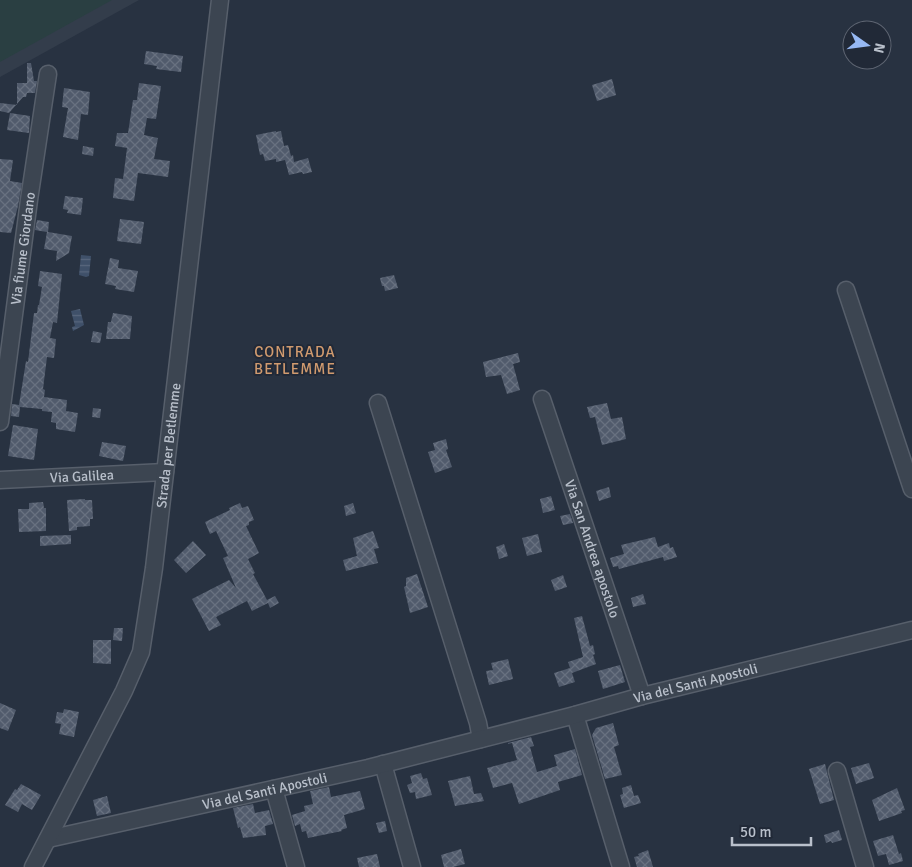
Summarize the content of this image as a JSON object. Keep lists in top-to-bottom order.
{
  "streets": {
    "street": [
      "Via fiume Giordano",
      "Strada per Betlemme",
      "Via Galilea",
      "Via San Andrea apostolo",
      "Via del Santi Apostoli"
    ]
  },
  "crossings": [
    ["Strada per Betlemme", "Via Galilea"],
    ["Strada per Betlemme", "Via del Santi Apostoli"],
    ["Via San Andrea apostolo", "Via del Santi Apostoli"]
  ],
  "districts": ["CONTRADA BETLEMME"],
  "scale_bar": "50 m",
  "north": "right"
}
